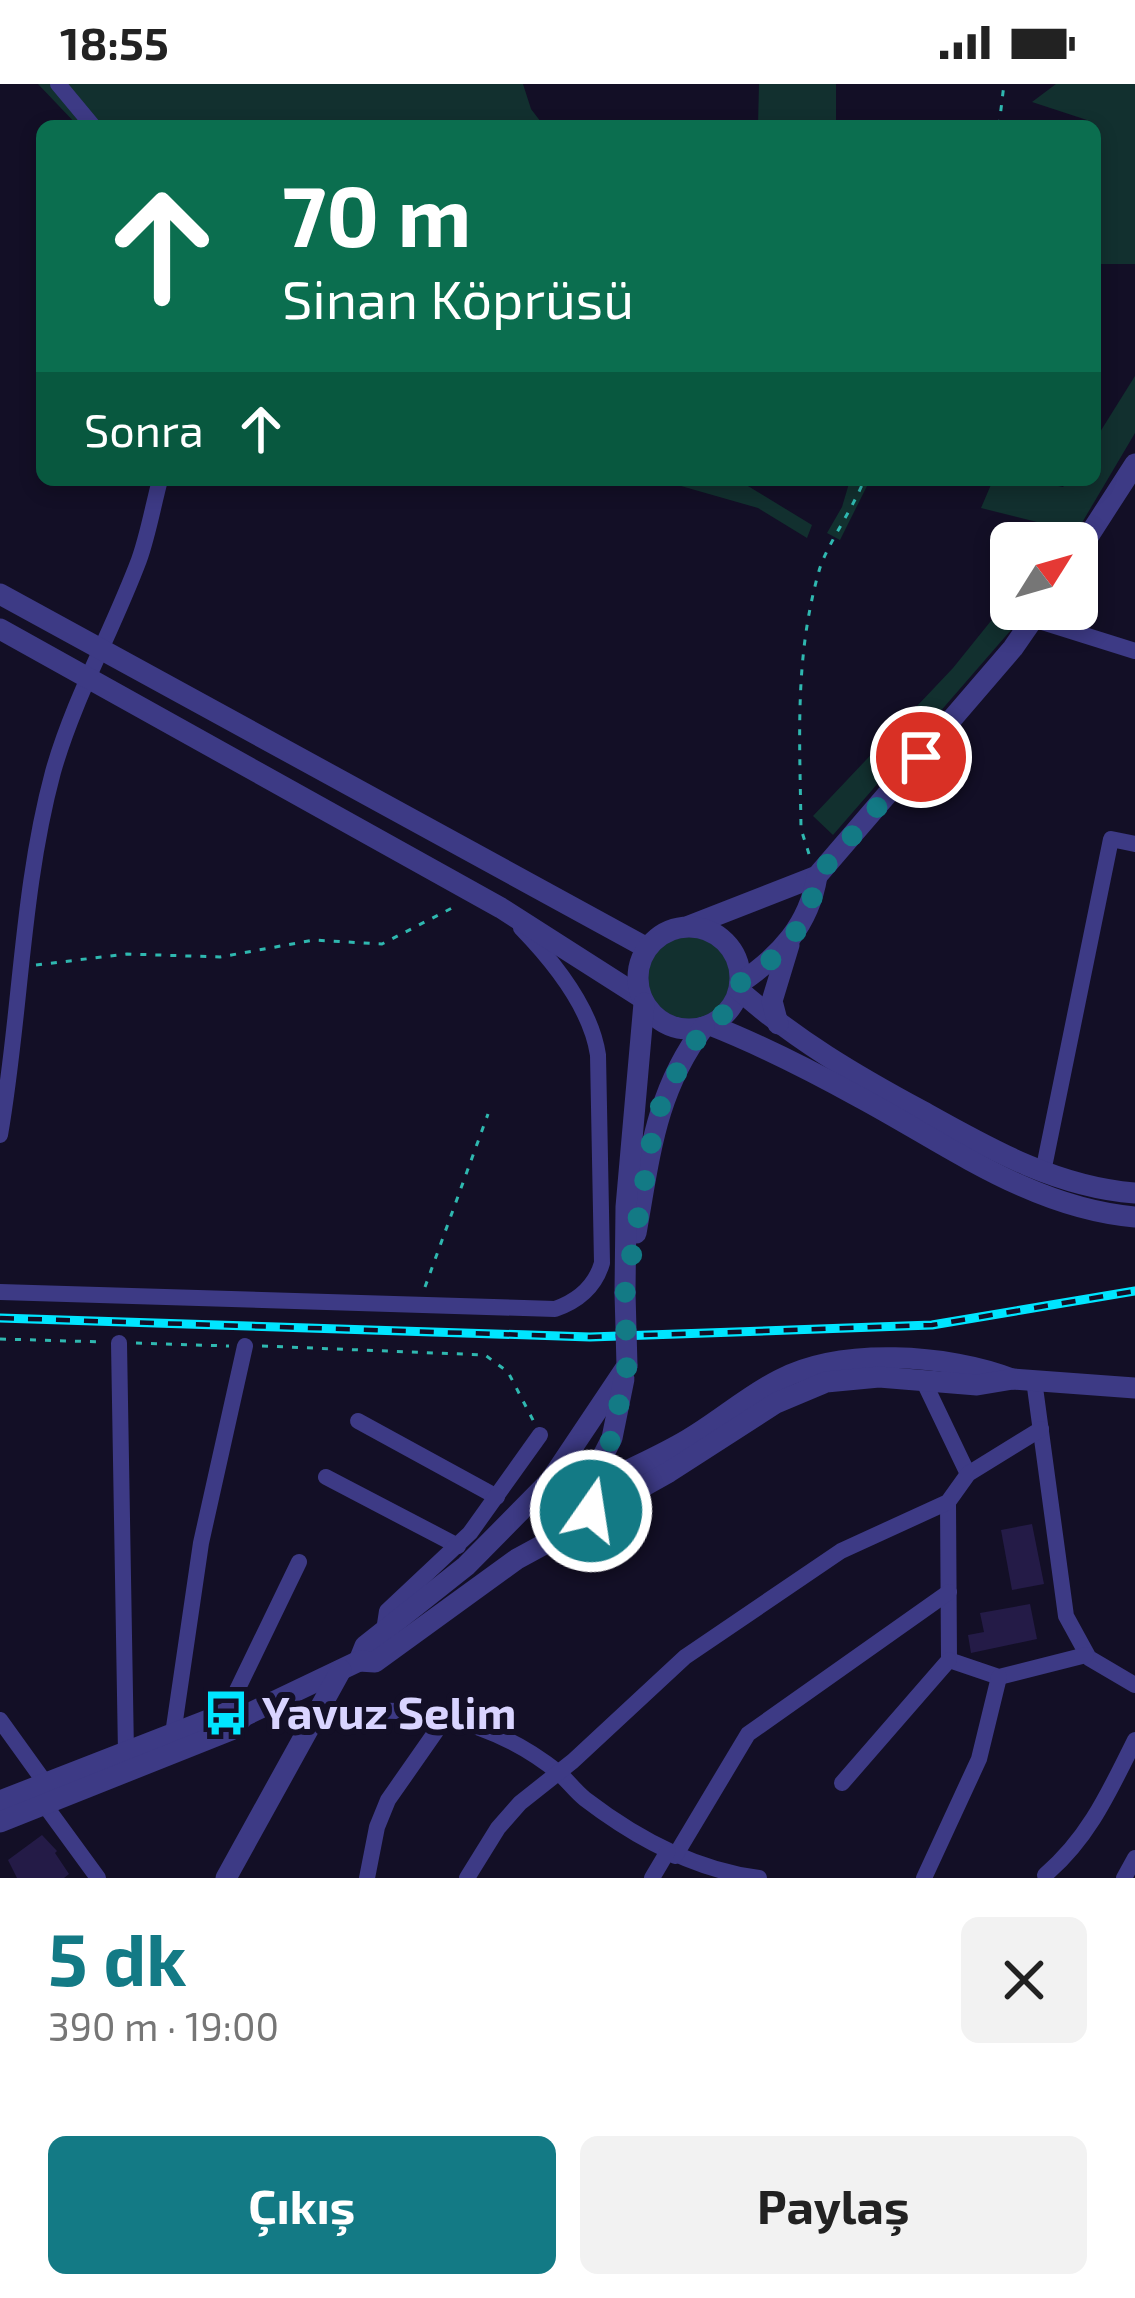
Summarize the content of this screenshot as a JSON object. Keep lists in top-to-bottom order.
{
  "places": {
    "bus stop": ["Yavuz Selim"]
  },
  "north": "top right",
  "page": {
    "status": "18:55",
    "turn": ["70 m", "Sinan Köprüsü"],
    "then": "Sonra",
    "heading": ["5 dk", "390 m · 19:00"],
    "buttons": ["Çıkış", "Paylaş"]
  }
}
